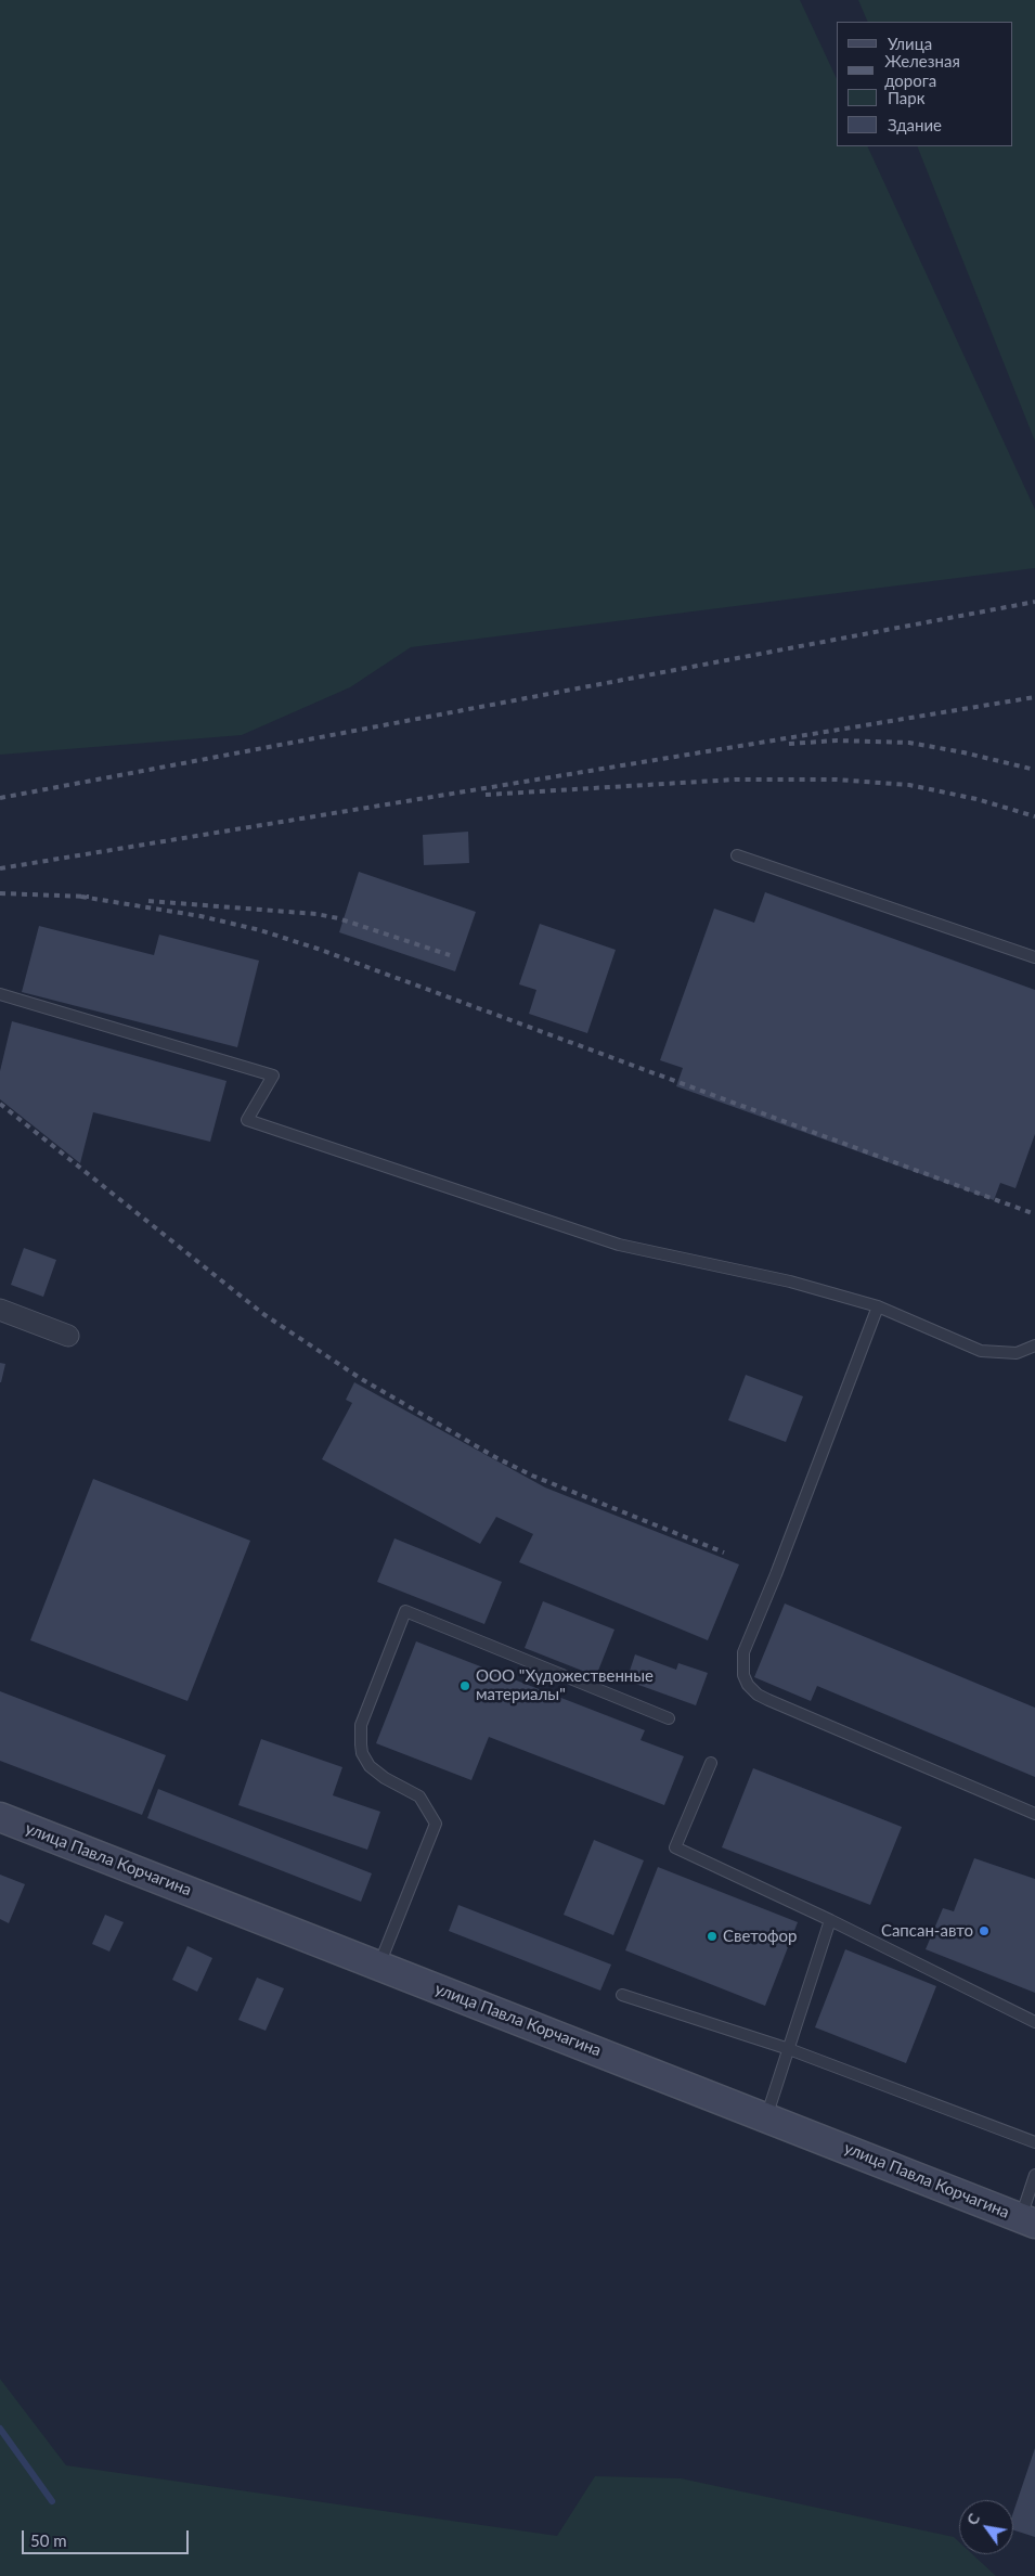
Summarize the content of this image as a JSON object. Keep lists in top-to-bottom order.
{
  "streets": {
    "main road": ["улица Павла Корчагина"]
  },
  "places": ["ООО \"Художественные материалы\"", "Сапсан-авто", "Светофор"],
  "legend": [
    "Улица",
    "Железная дорога",
    "Парк",
    "Здание"
  ],
  "scale_bar": "50 m",
  "north": "top left"
}
